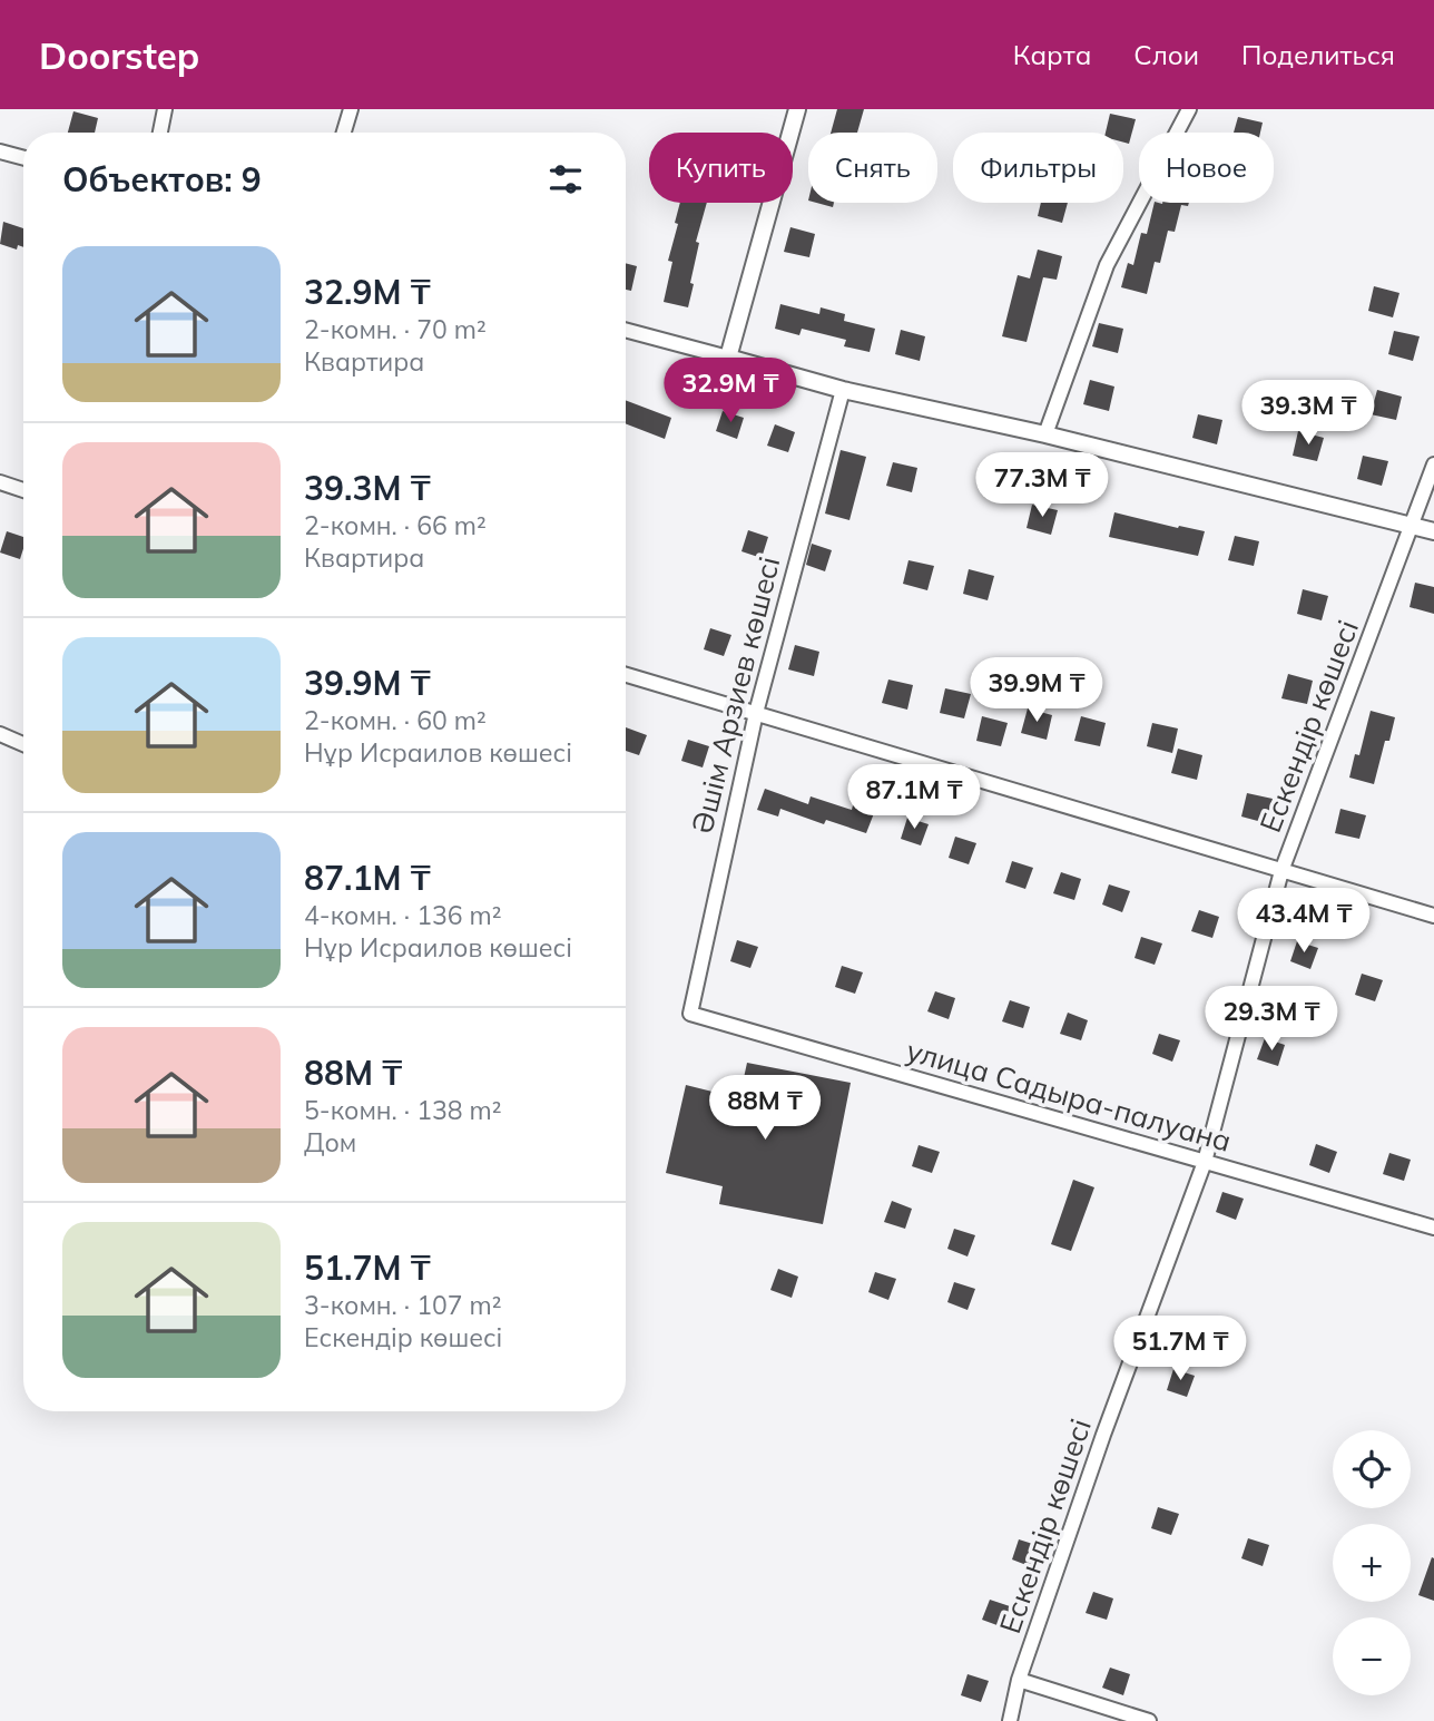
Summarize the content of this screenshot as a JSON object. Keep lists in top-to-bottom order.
{
  "streets": {
    "street": ["Әшім Арзиев көшесі", "Ескендір көшесі", "улица Садыра-палуана"]
  },
  "crossings": [
    ["Әшім Арзиев көшесі", "улица Садыра-палуана"],
    ["Ескендір көшесі", "улица Садыра-палуана"]
  ],
  "page": {
    "header": "Doorstep",
    "nav": ["Карта", "Слои", "Поделиться"],
    "chip": [
      "Купить",
      "Снять",
      "Фильтры",
      "Новое"
    ],
    "heading": "Объектов: 9",
    "list": [
      {
        "name": "32.9M ₸",
        "note": "2-комн. · 70 m² · Квартира"
      },
      {
        "name": "39.3M ₸",
        "note": "2-комн. · 66 m² · Квартира"
      },
      {
        "name": "39.9M ₸",
        "note": "2-комн. · 60 m² · Нұр Исраилов көшесі"
      },
      {
        "name": "87.1M ₸",
        "note": "4-комн. · 136 m² · Нұр Исраилов көшесі"
      },
      {
        "name": "88M ₸",
        "note": "5-комн. · 138 m² · Дом"
      },
      {
        "name": "51.7M ₸",
        "note": "3-комн. · 107 m² · Ескендір көшесі"
      }
    ],
    "price": [
      "32.9M ₸",
      "39.3M ₸",
      "77.3M ₸",
      "39.9M ₸",
      "87.1M ₸",
      "43.4M ₸",
      "29.3M ₸",
      "88M ₸",
      "51.7M ₸"
    ],
    "map_buttons": ["+", "−"]
  }
}
